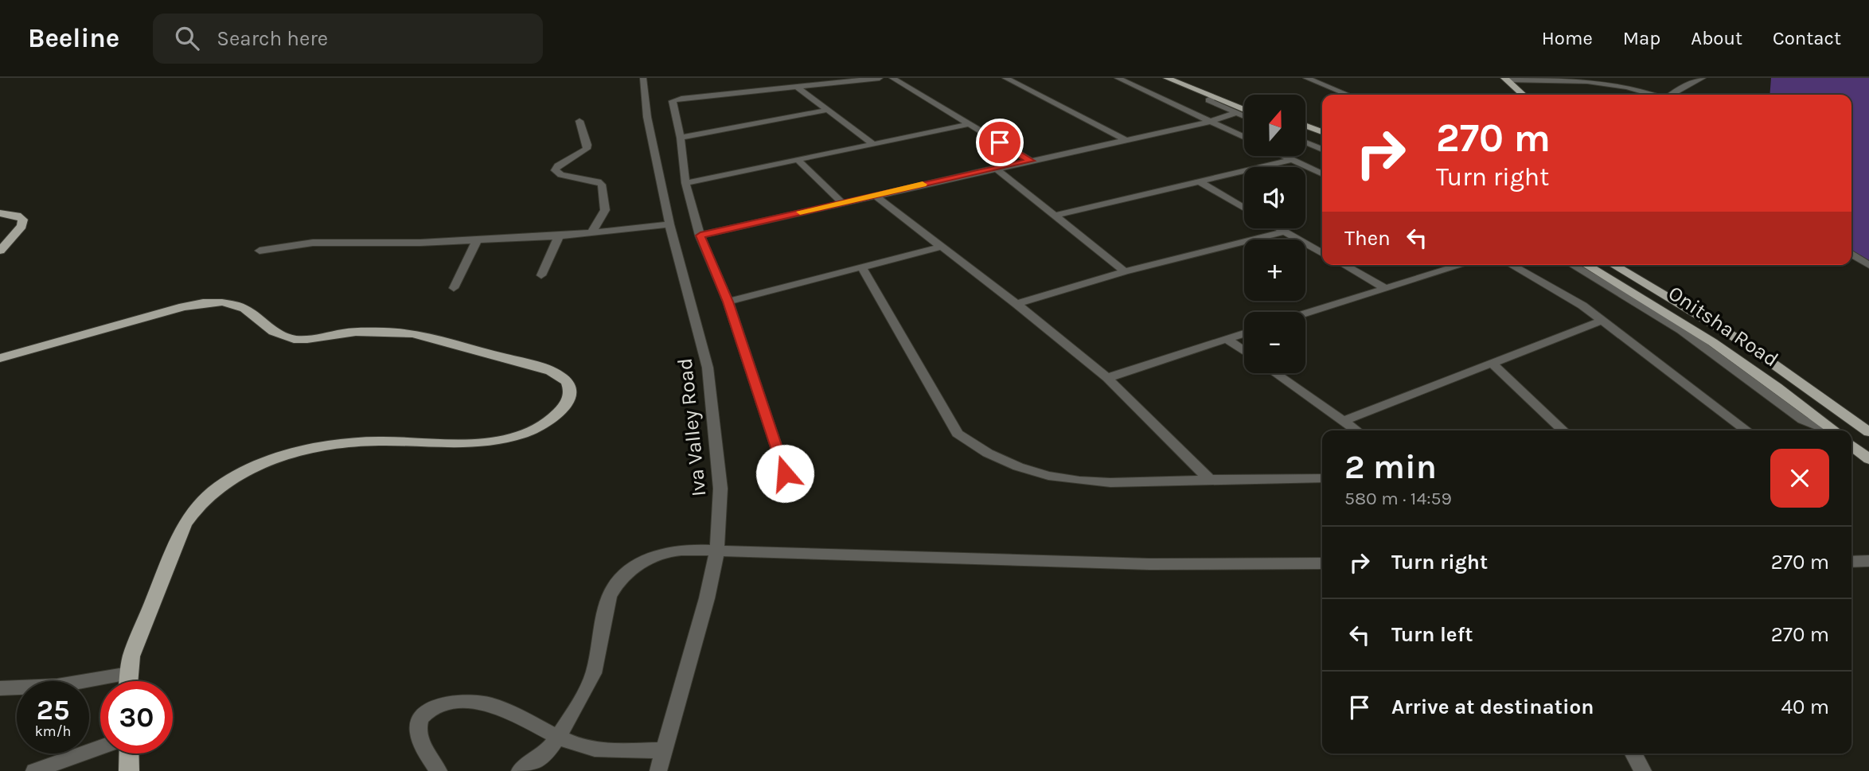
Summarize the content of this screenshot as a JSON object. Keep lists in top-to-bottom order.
{
  "streets": {
    "main road": ["Onitsha Road"],
    "street": ["Iva Valley Road"]
  },
  "north": "top",
  "page": {
    "header": "Beeline",
    "search": "Search here",
    "nav": [
      "Home",
      "Map",
      "About",
      "Contact"
    ],
    "map_buttons": ["+", "−"],
    "turn": ["270 m", "Turn right"],
    "then": "Then",
    "heading": ["2 min", "580 m · 14:59"],
    "list": [
      {
        "name": "Turn right",
        "value": "270 m"
      },
      {
        "name": "Turn left",
        "value": "270 m"
      },
      {
        "name": "Arrive at destination",
        "value": "40 m"
      }
    ],
    "speed": "25 km/h",
    "limit": "30"
  }
}
